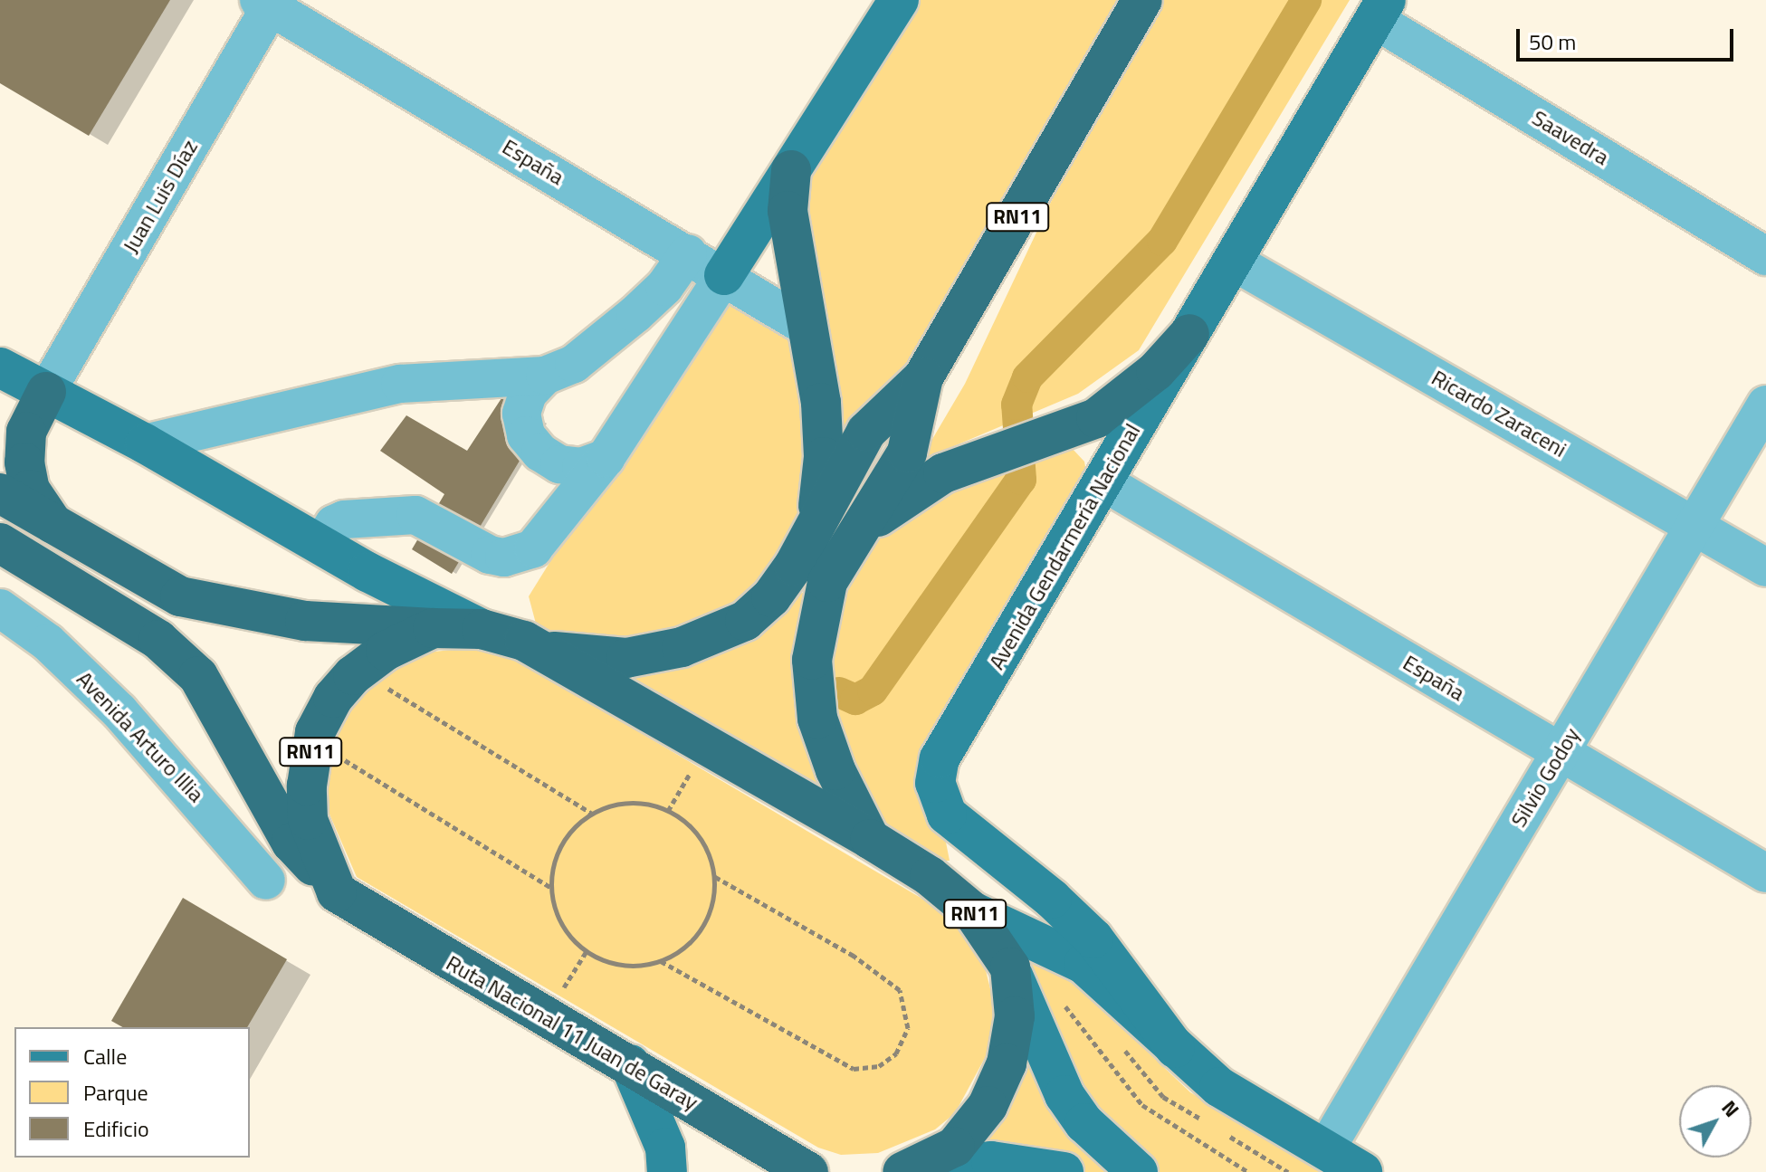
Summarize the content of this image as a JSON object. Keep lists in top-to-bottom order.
{
  "streets": {
    "highway": ["RN11", "Ruta Nacional 11 Juan de Garay"],
    "main road": ["Avenida Gendarmería Nacional"],
    "street": [
      "Saavedra",
      "España",
      "Juan Luis Díaz",
      "Ricardo Zaraceni",
      "Avenida Arturo Illia",
      "Silvio Godoy"
    ]
  },
  "crossings": [
    ["Saavedra", "Avenida Gendarmería Nacional"],
    ["España", "Juan Luis Díaz"],
    ["España", "Avenida Gendarmería Nacional"],
    ["España", "Silvio Godoy"],
    ["RN11", "Ruta Nacional 11 Juan de Garay"],
    ["Ricardo Zaraceni", "Avenida Gendarmería Nacional"],
    ["Ricardo Zaraceni", "Silvio Godoy"]
  ],
  "legend": ["Calle", "Parque", "Edificio"],
  "scale_bar": "50 m",
  "north": "top right"
}
